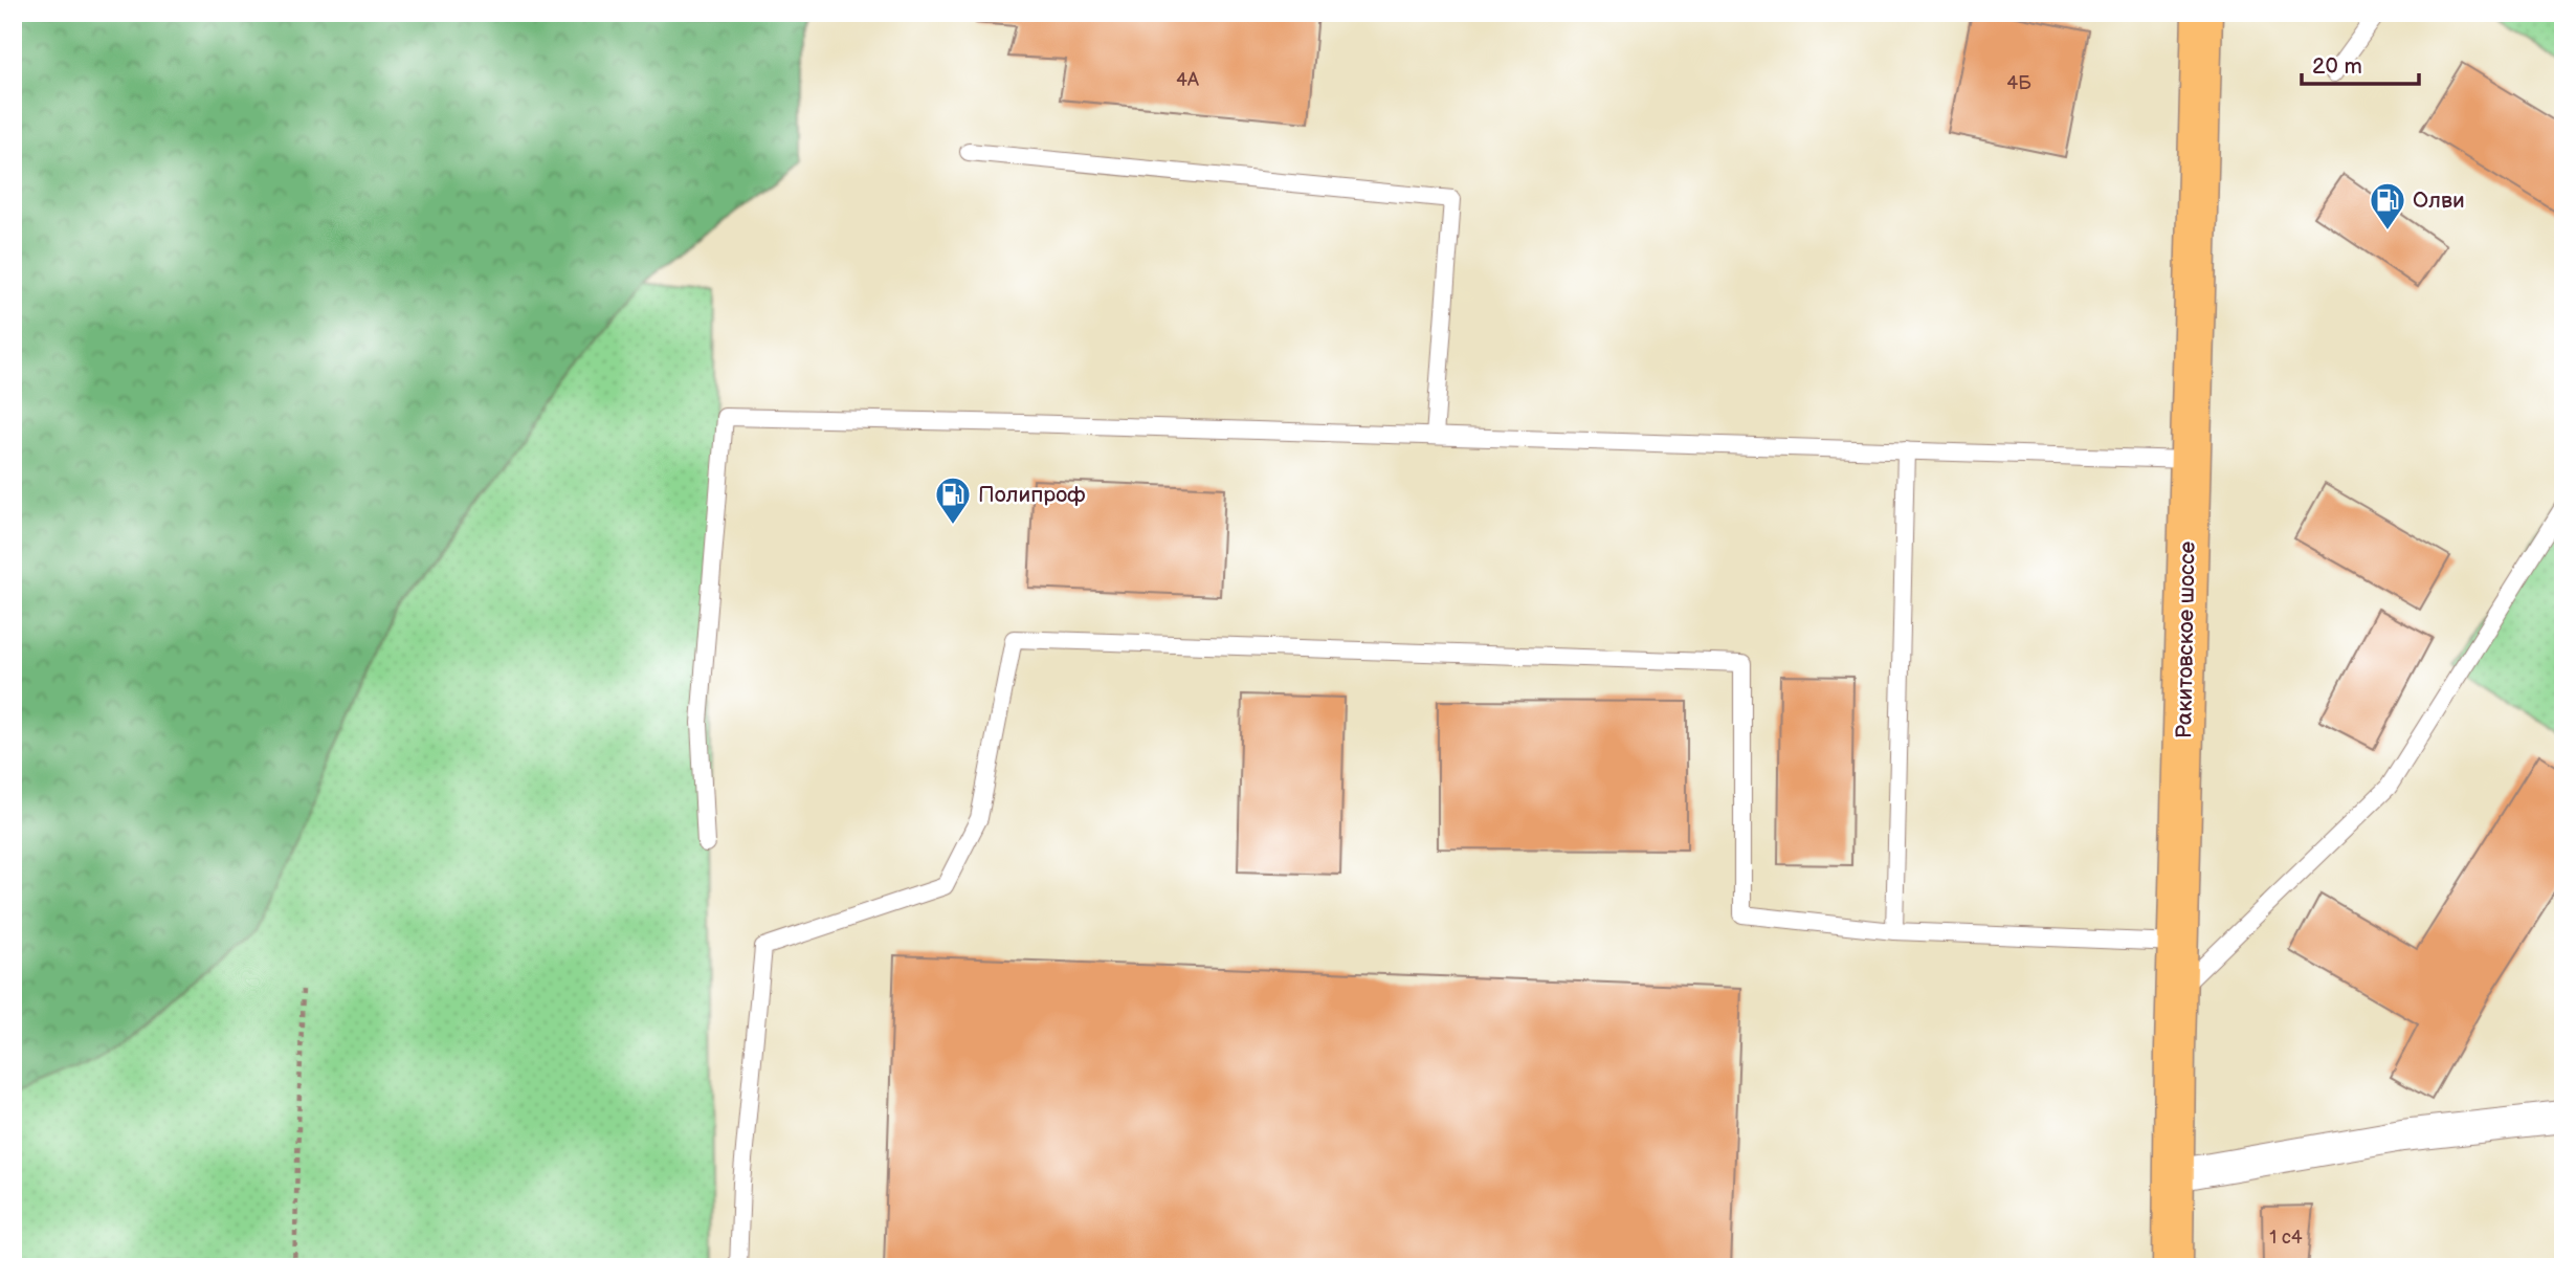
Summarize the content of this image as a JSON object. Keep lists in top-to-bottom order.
{
  "streets": {
    "main road": ["Ракитовское шоссе"]
  },
  "places": {
    "fuel station": ["Олви", "Полипроф"]
  },
  "house_numbers": ["4А", "4Б", "1 с4"],
  "scale_bar": "20 m"
}
